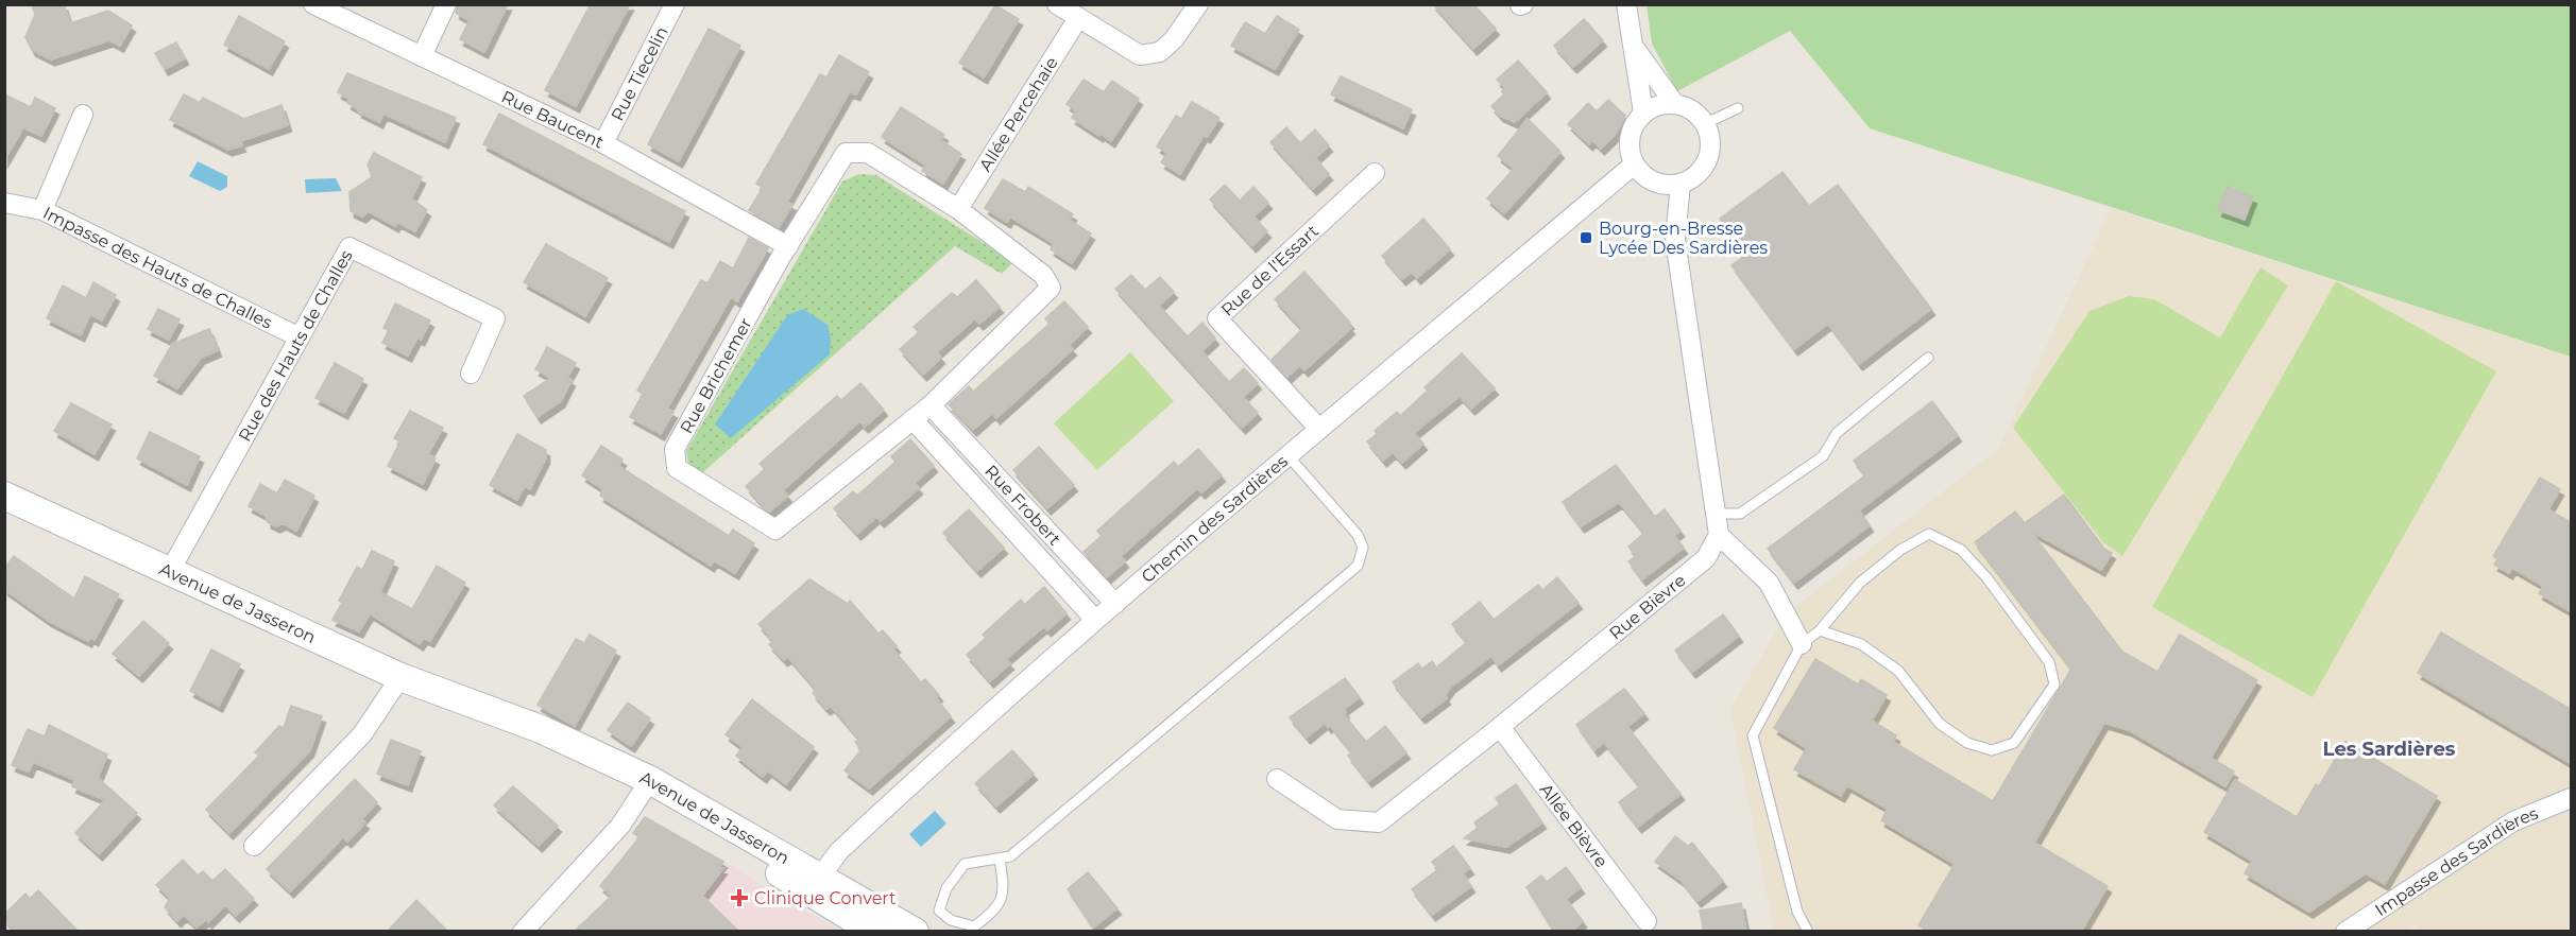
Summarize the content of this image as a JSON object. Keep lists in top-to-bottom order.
{
  "streets": {
    "main road": ["Avenue de Jasseron"],
    "street": [
      "Rue Tiecelin",
      "Allée Percehaie",
      "Rue Baucent",
      "Impasse des Hauts de Challes",
      "Rue de l'Essart",
      "Rue des Hauts de Challes",
      "Rue Brichemer",
      "Rue Frobert",
      "Chemin des Sardières",
      "Rue Bièvre",
      "Allée Bièvre",
      "Impasse des Sardières"
    ]
  },
  "crossings": [
    ["Rue Tiecelin", "Rue Baucent"],
    ["Allée Percehaie", "Rue Brichemer"],
    ["Rue Baucent", "Rue Brichemer"],
    ["Impasse des Hauts de Challes", "Rue des Hauts de Challes"],
    ["Rue de l'Essart", "Chemin des Sardières"],
    ["Rue des Hauts de Challes", "Avenue de Jasseron"],
    ["Rue Brichemer", "Rue Frobert"],
    ["Rue Frobert", "Chemin des Sardières"],
    ["Chemin des Sardières", "Avenue de Jasseron"],
    ["Rue Bièvre", "Allée Bièvre"]
  ],
  "districts": ["Les Sardières"],
  "places": {
    "transit": ["Bourg-en-Bresse Lycée Des Sardières"],
    "health": ["Clinique Convert"]
  }
}
